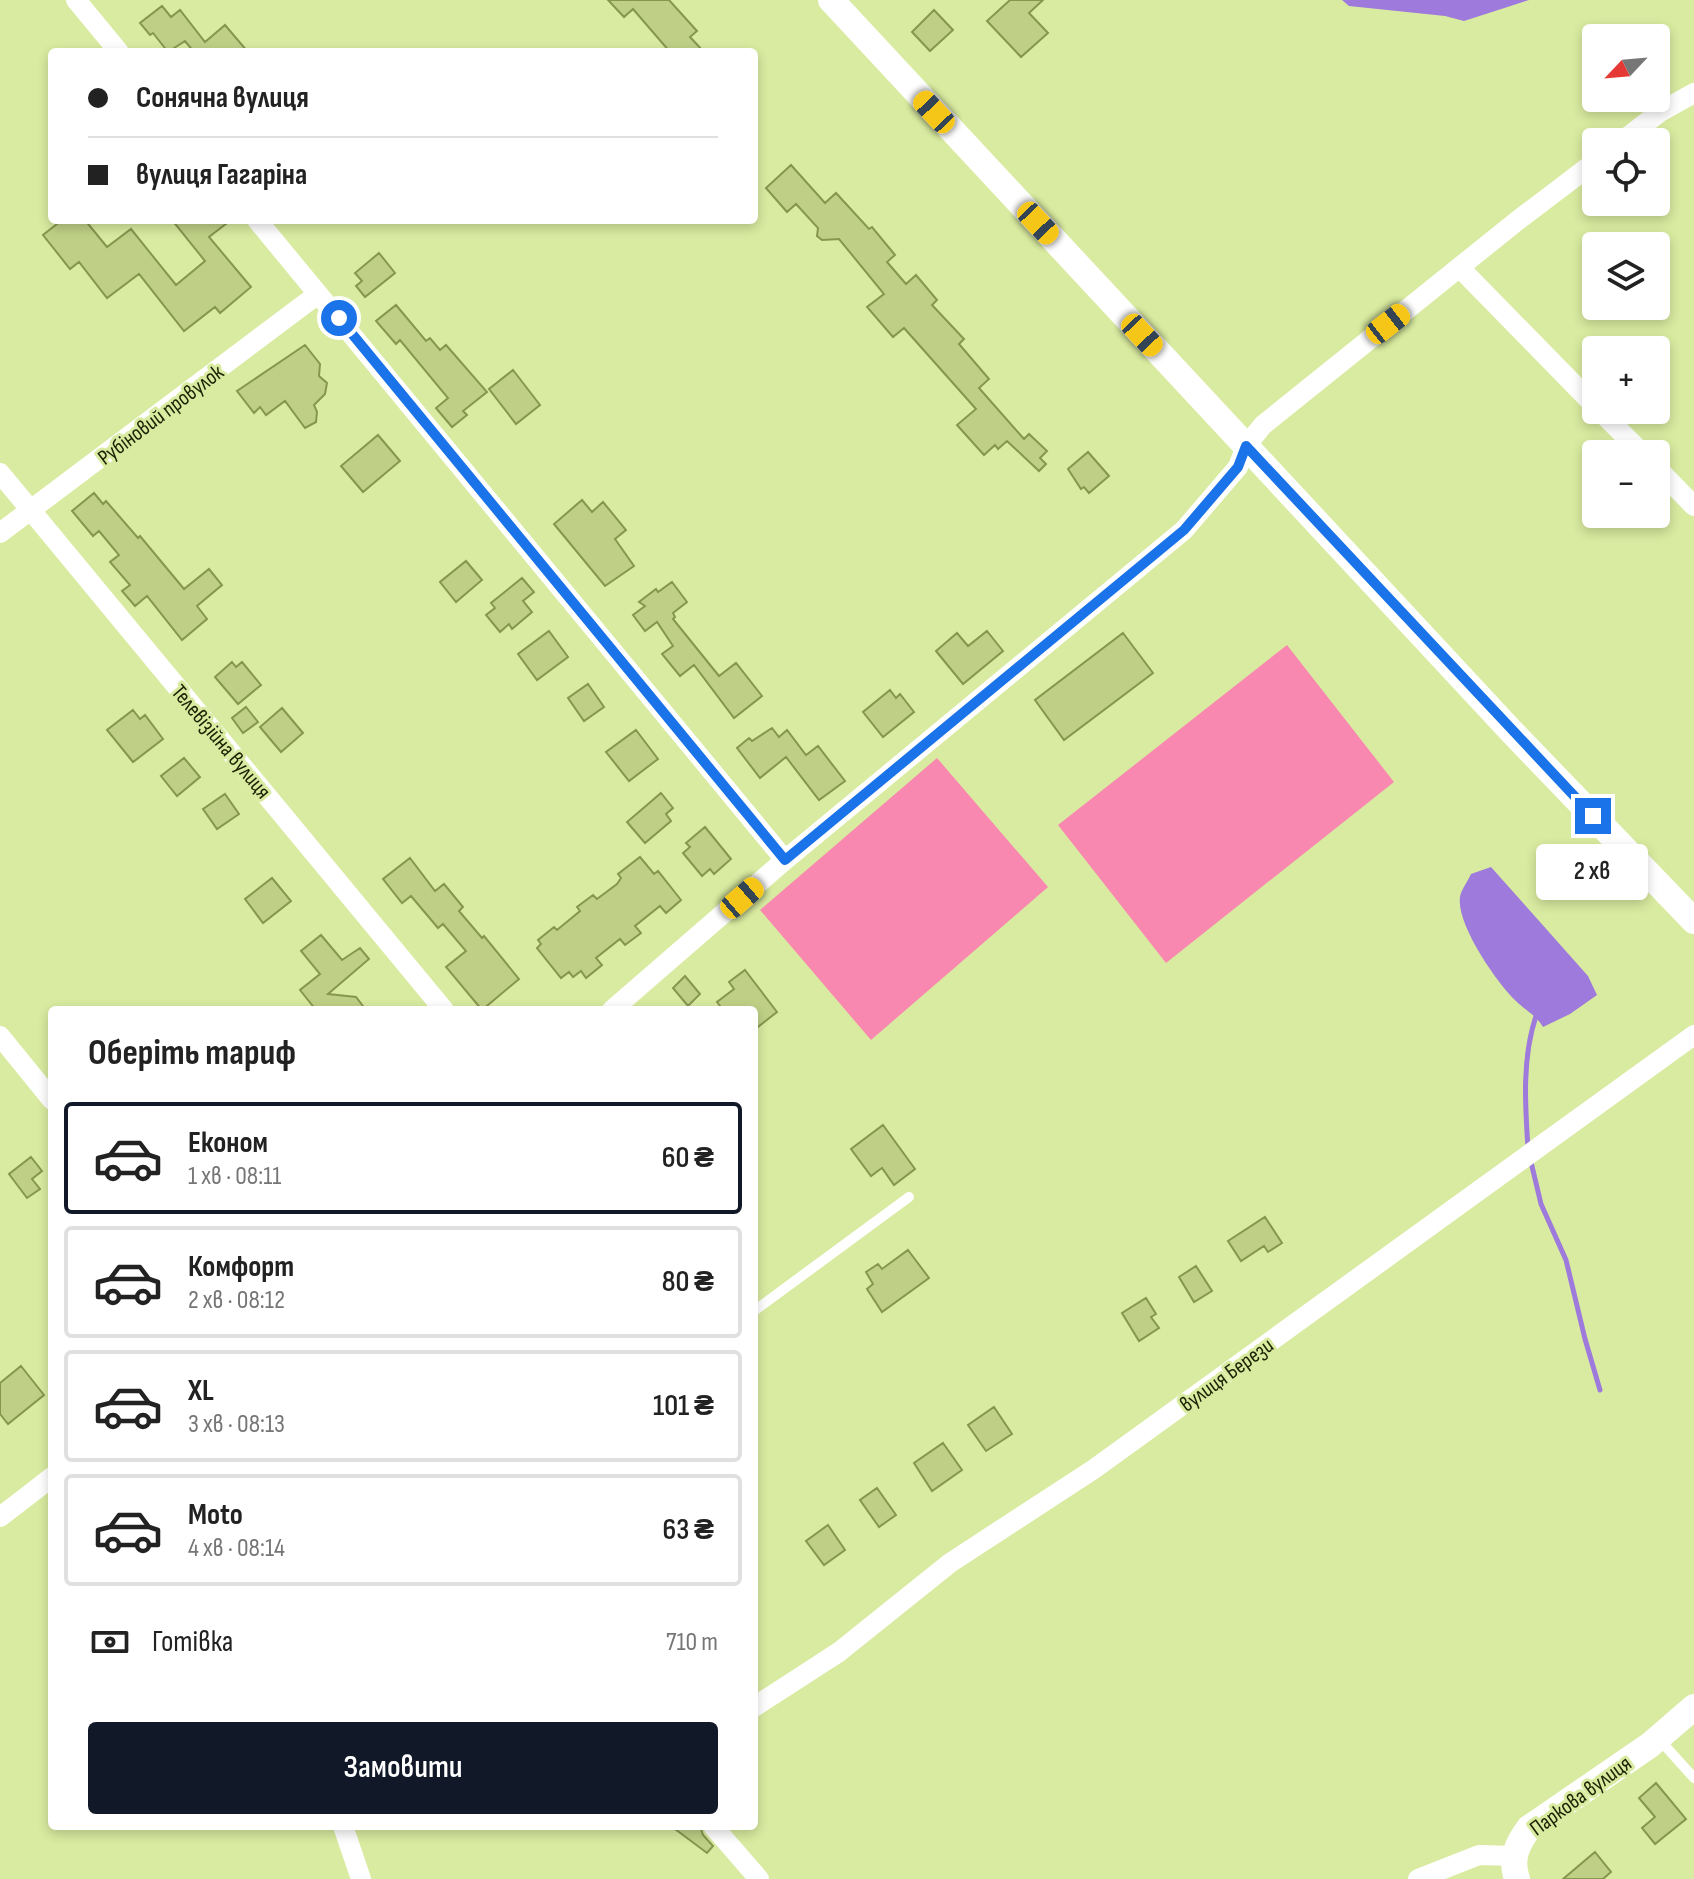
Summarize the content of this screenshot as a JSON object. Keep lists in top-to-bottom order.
{
  "streets": {
    "street": [
      "Рубіновий провулок",
      "Телевізійна вулиця",
      "вулиця Берези",
      "Паркова вулиця"
    ]
  },
  "crossings": [
    ["Рубіновий провулок", "Телевізійна вулиця"]
  ],
  "north": "bottom left",
  "page": {
    "map_buttons": ["+", "−"],
    "banner": ["Сонячна вулиця", "вулиця Гагаріна"],
    "bubble": "2 хв",
    "heading": "Оберіть тариф",
    "list": [
      {
        "name": "Економ",
        "note": "1 хв · 08:11",
        "value": "60 ₴"
      },
      {
        "name": "Комфорт",
        "note": "2 хв · 08:12",
        "value": "80 ₴"
      },
      {
        "name": "XL",
        "note": "3 хв · 08:13",
        "value": "101 ₴"
      },
      {
        "name": "Moto",
        "note": "4 хв · 08:14",
        "value": "63 ₴"
      }
    ],
    "pay": ["Готівка", "710 m"],
    "buttons": "Замовити"
  }
}
